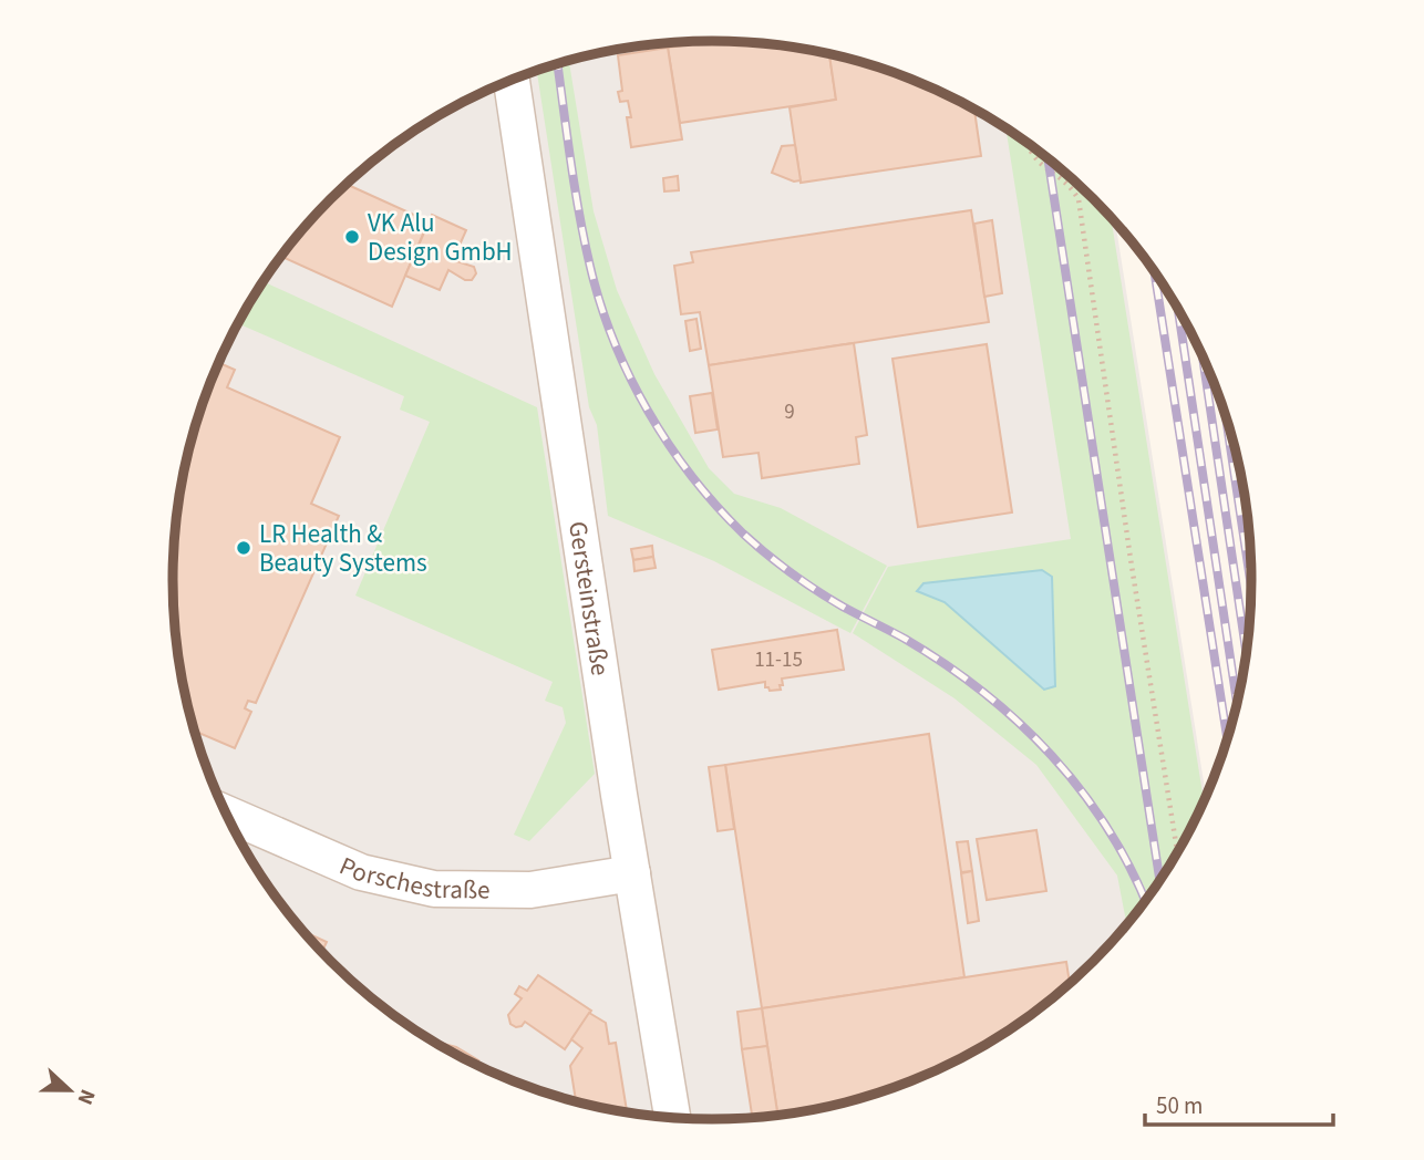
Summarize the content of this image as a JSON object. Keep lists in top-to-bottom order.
{
  "streets": {
    "street": ["Gersteinstraße", "Porschestraße"]
  },
  "crossings": [
    ["Gersteinstraße", "Porschestraße"]
  ],
  "places": ["VK Alu Design GmbH", "LR Health & Beauty Systems"],
  "house_numbers": ["9", "11-15"],
  "scale_bar": "50 m",
  "north": "right"
}
